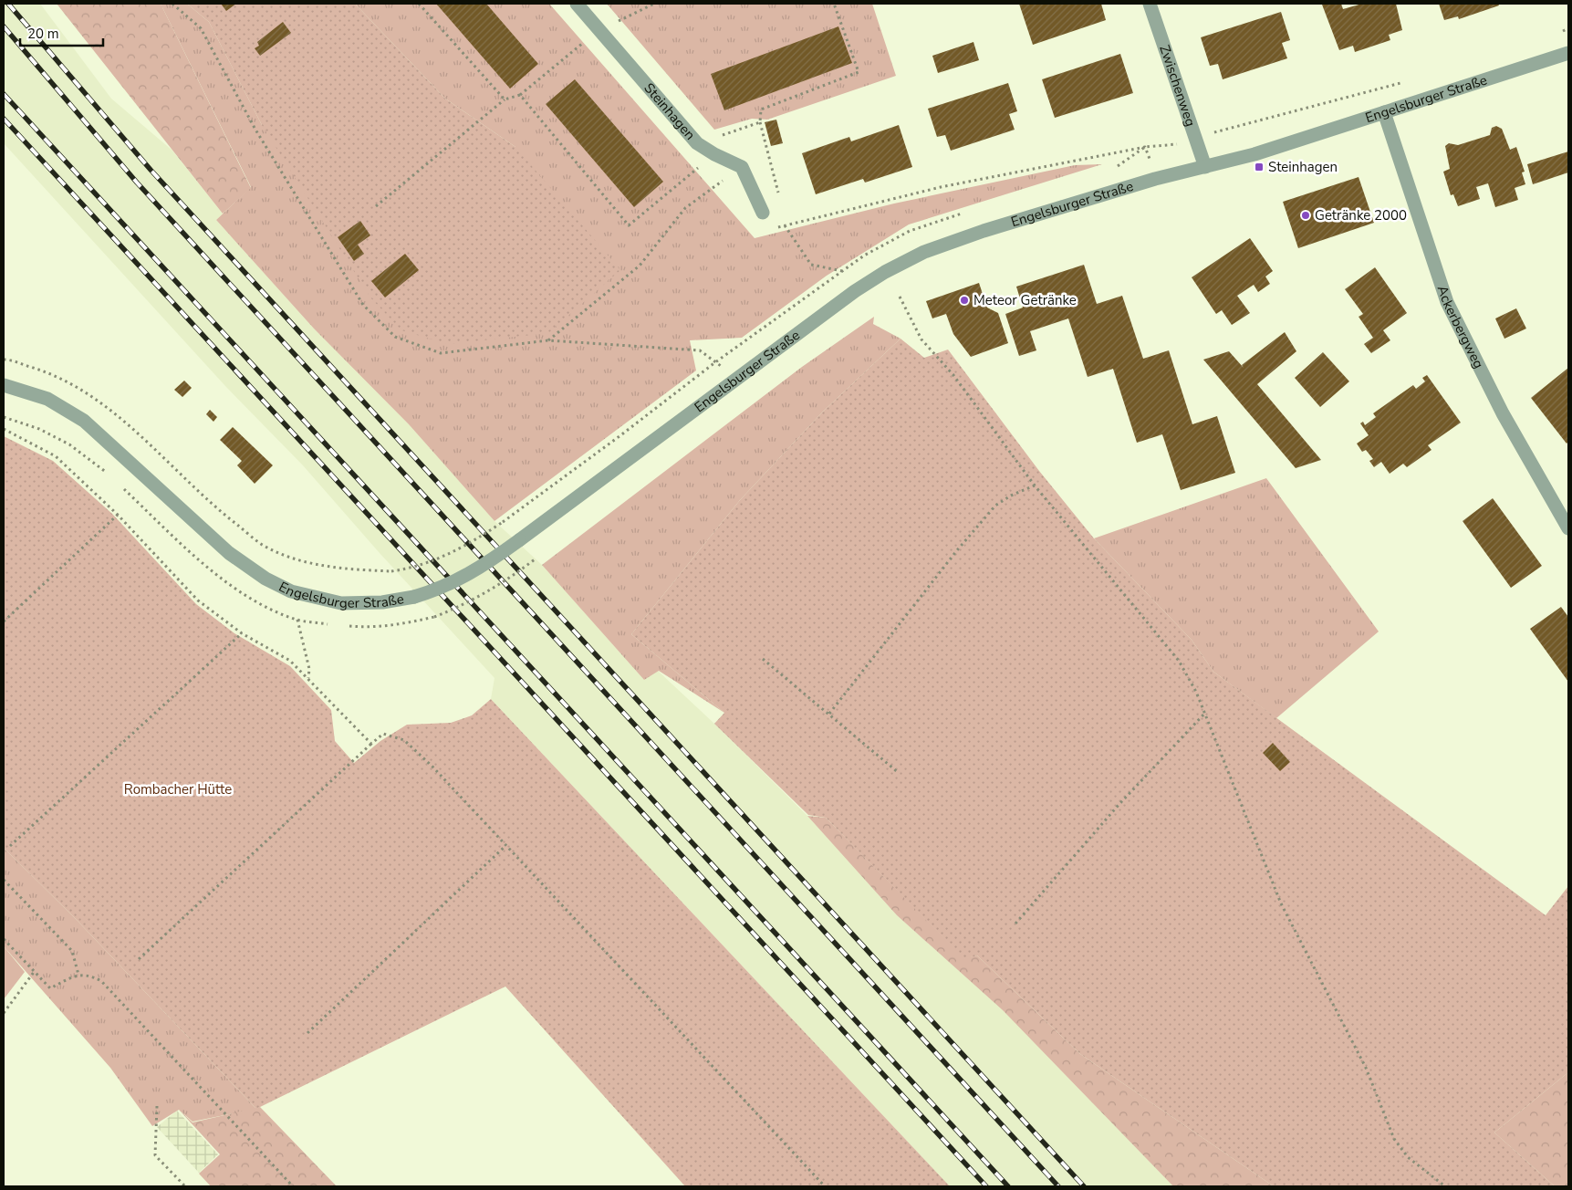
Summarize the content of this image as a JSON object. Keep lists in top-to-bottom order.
{
  "streets": {
    "street": [
      "Zwischenweg",
      "Engelsburger Straße",
      "Steinhagen",
      "Ackerbergweg"
    ]
  },
  "crossings": [
    ["Zwischenweg", "Engelsburger Straße"],
    ["Engelsburger Straße", "Ackerbergweg"]
  ],
  "parks": ["Rombacher Hütte"],
  "places": {
    "transit": ["Steinhagen"],
    "other": ["Getränke 2000", "Meteor Getränke"]
  },
  "scale_bar": "20 m"
}
